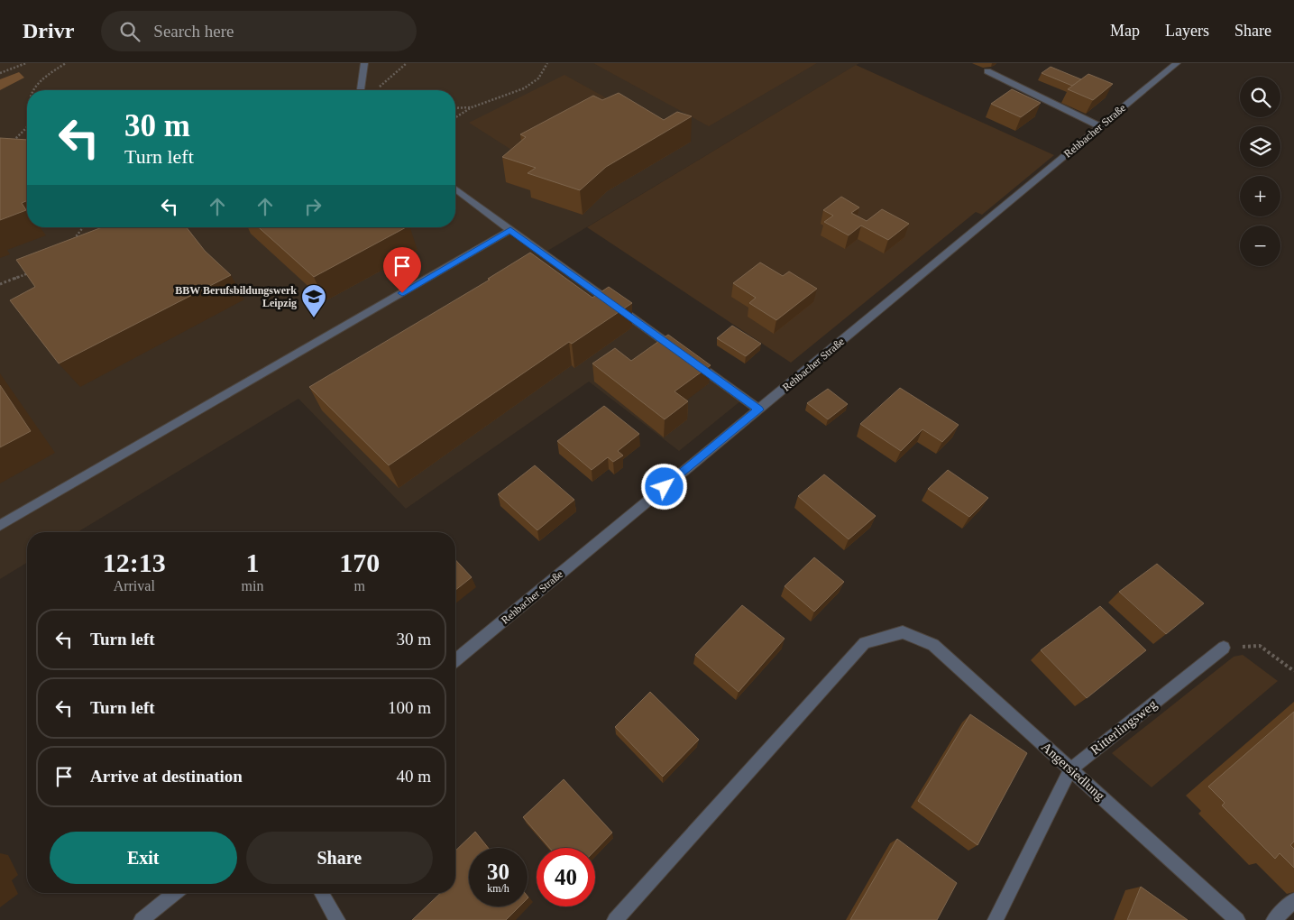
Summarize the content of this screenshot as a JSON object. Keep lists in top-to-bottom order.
{
  "streets": {
    "street": ["Rehbacher Straße", "Ritterlingsweg", "Angersiedlung"]
  },
  "crossings": [
    ["Ritterlingsweg", "Angersiedlung"]
  ],
  "places": {
    "school or university": ["BBW Berufsbildungswerk Leipzig"]
  },
  "page": {
    "header": "Drivr",
    "search": "Search here",
    "nav": ["Map", "Layers", "Share"],
    "map_buttons": ["+", "−"],
    "turn": ["30 m", "Turn left"],
    "eta": [
      "12:13",
      "Arrival",
      "1",
      "min",
      "170",
      "m"
    ],
    "list": [
      {
        "name": "Turn left",
        "value": "30 m"
      },
      {
        "name": "Turn left",
        "value": "100 m"
      },
      {
        "name": "Arrive at destination",
        "value": "40 m"
      }
    ],
    "buttons": ["Exit", "Share"],
    "speed": "30 km/h",
    "limit": "40"
  }
}
